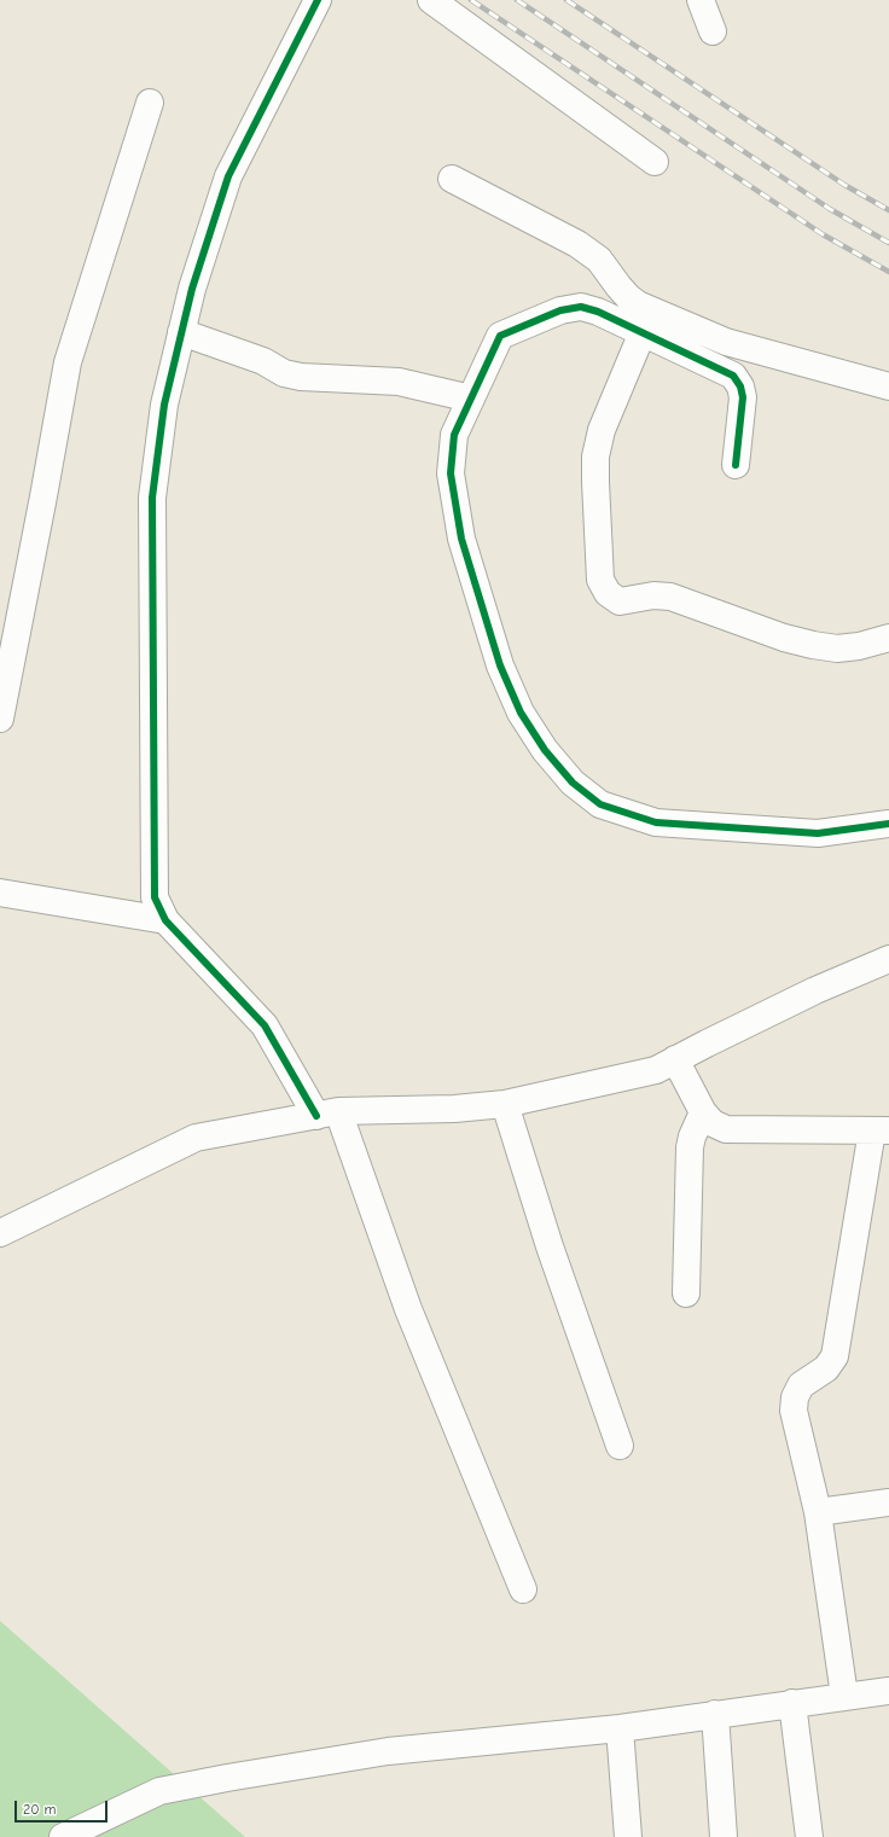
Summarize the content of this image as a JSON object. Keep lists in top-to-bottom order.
{
  "scale_bar": "20 m"
}
